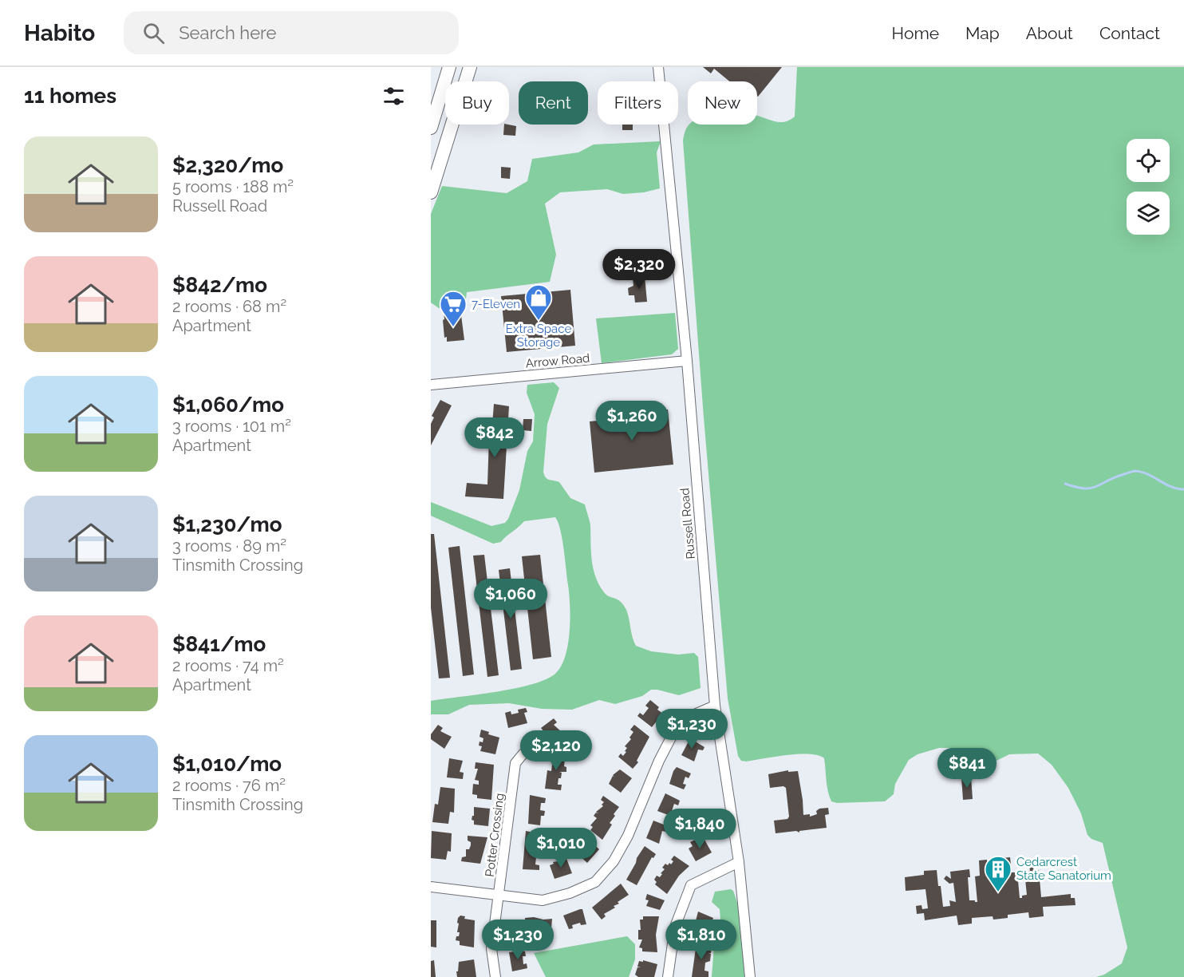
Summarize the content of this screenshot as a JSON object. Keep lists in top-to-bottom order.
{
  "streets": {
    "street": ["Arrow Road", "Russell Road", "Potter Crossing"]
  },
  "crossings": [
    ["Arrow Road", "Russell Road"]
  ],
  "places": {
    "shop": ["Extra Space Storage"],
    "supermarket": ["7-Eleven"],
    "building": ["Cedarcrest State Sanatorium"]
  },
  "page": {
    "header": "Habito",
    "search": "Search here",
    "nav": [
      "Home",
      "Map",
      "About",
      "Contact"
    ],
    "heading": "11 homes",
    "chip": [
      "Buy",
      "Rent",
      "Filters",
      "New"
    ],
    "list": [
      {
        "name": "$2,320/mo",
        "note": "5 rooms · 188 m² · Russell Road"
      },
      {
        "name": "$842/mo",
        "note": "2 rooms · 68 m² · Apartment"
      },
      {
        "name": "$1,060/mo",
        "note": "3 rooms · 101 m² · Apartment"
      },
      {
        "name": "$1,230/mo",
        "note": "3 rooms · 89 m² · Tinsmith Crossing"
      },
      {
        "name": "$841/mo",
        "note": "2 rooms · 74 m² · Apartment"
      },
      {
        "name": "$1,010/mo",
        "note": "2 rooms · 76 m² · Tinsmith Crossing"
      }
    ],
    "price": [
      "$2,320",
      "$1,260",
      "$842",
      "$1,060",
      "$1,230",
      "$2,120",
      "$841",
      "$1,840",
      "$1,010",
      "$1,230",
      "$1,810"
    ]
  }
}
